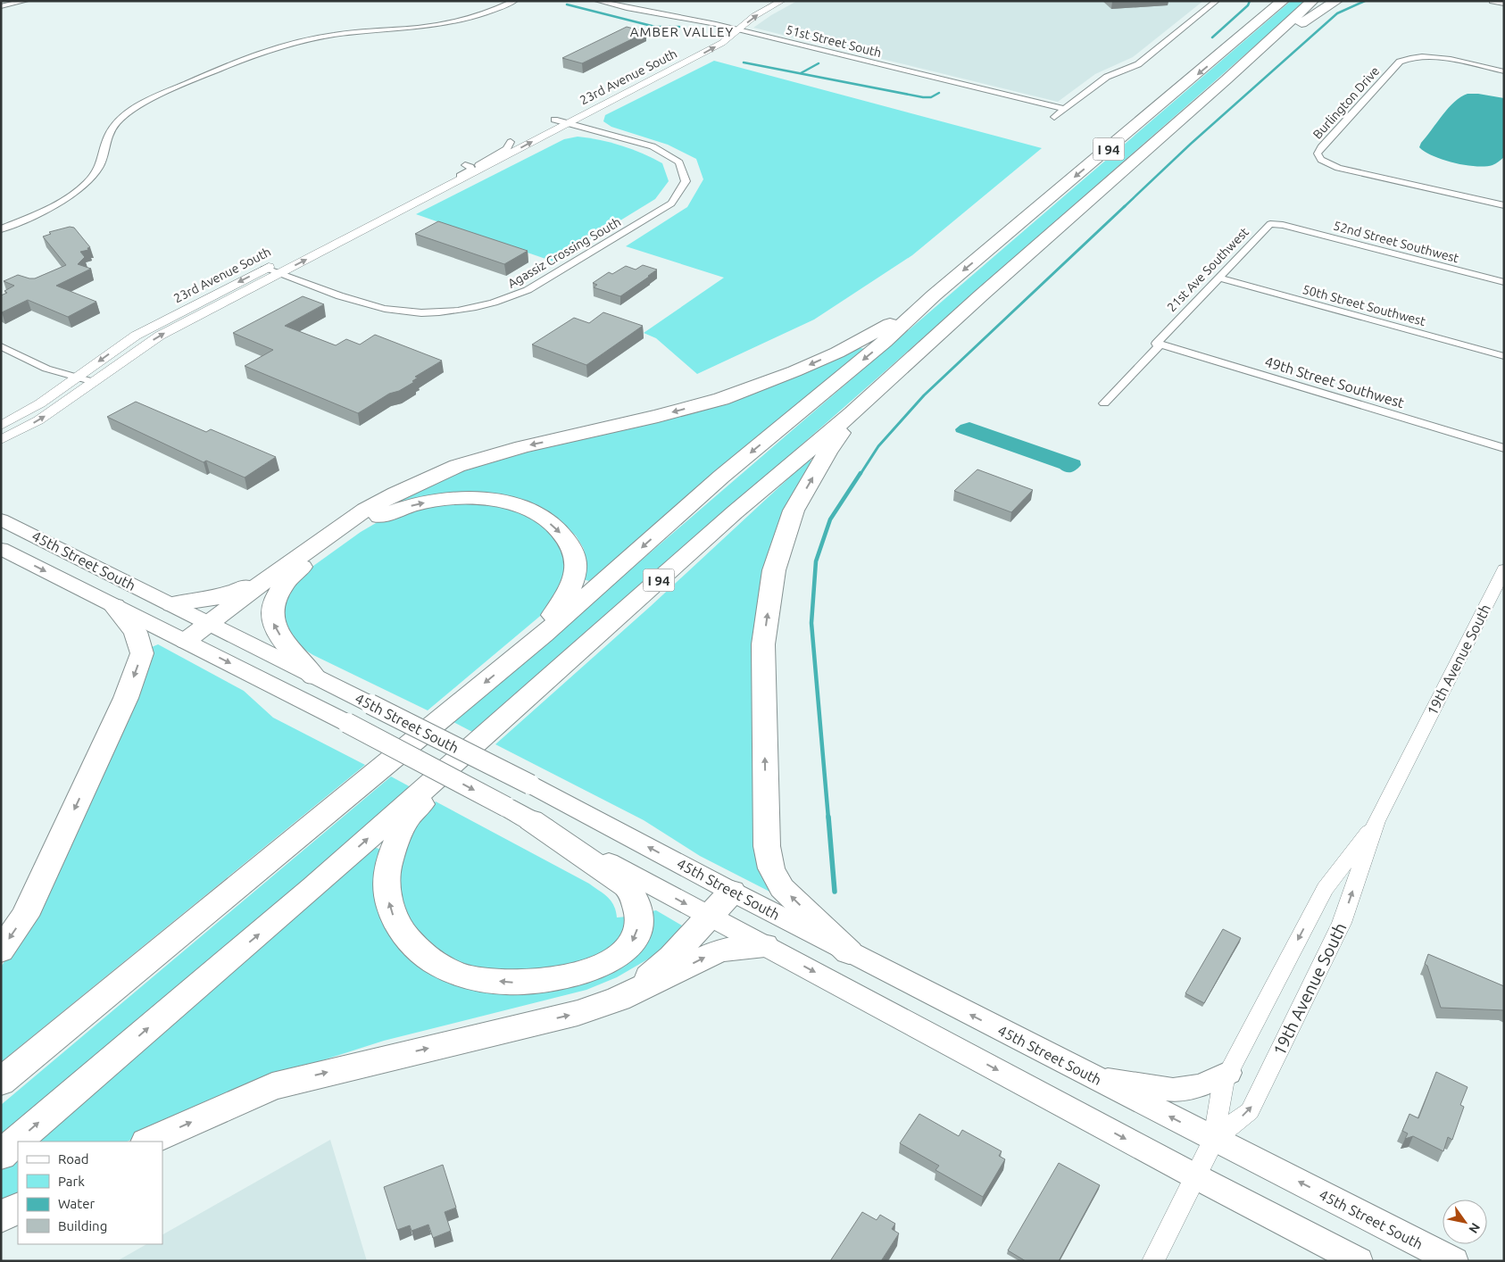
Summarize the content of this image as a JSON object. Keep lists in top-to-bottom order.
{
  "streets": {
    "highway": ["I 94"],
    "main road": ["45th Street South"],
    "street": [
      "51st Street South",
      "23rd Avenue South",
      "Burlington Drive",
      "52nd Street Southwest",
      "Agassiz Crossing South",
      "21st Ave Southwest",
      "50th Street Southwest",
      "49th Street Southwest",
      "19th Avenue South"
    ]
  },
  "crossings": [
    ["51st Street South", "23rd Avenue South"],
    ["23rd Avenue South", "Agassiz Crossing South"],
    ["52nd Street Southwest", "21st Ave Southwest"],
    ["21st Ave Southwest", "50th Street Southwest"],
    ["21st Ave Southwest", "49th Street Southwest"],
    ["45th Street South", "19th Avenue South"]
  ],
  "districts": ["AMBER VALLEY"],
  "legend": [
    "Road",
    "Park",
    "Water",
    "Building"
  ],
  "north": "bottom right"
}
